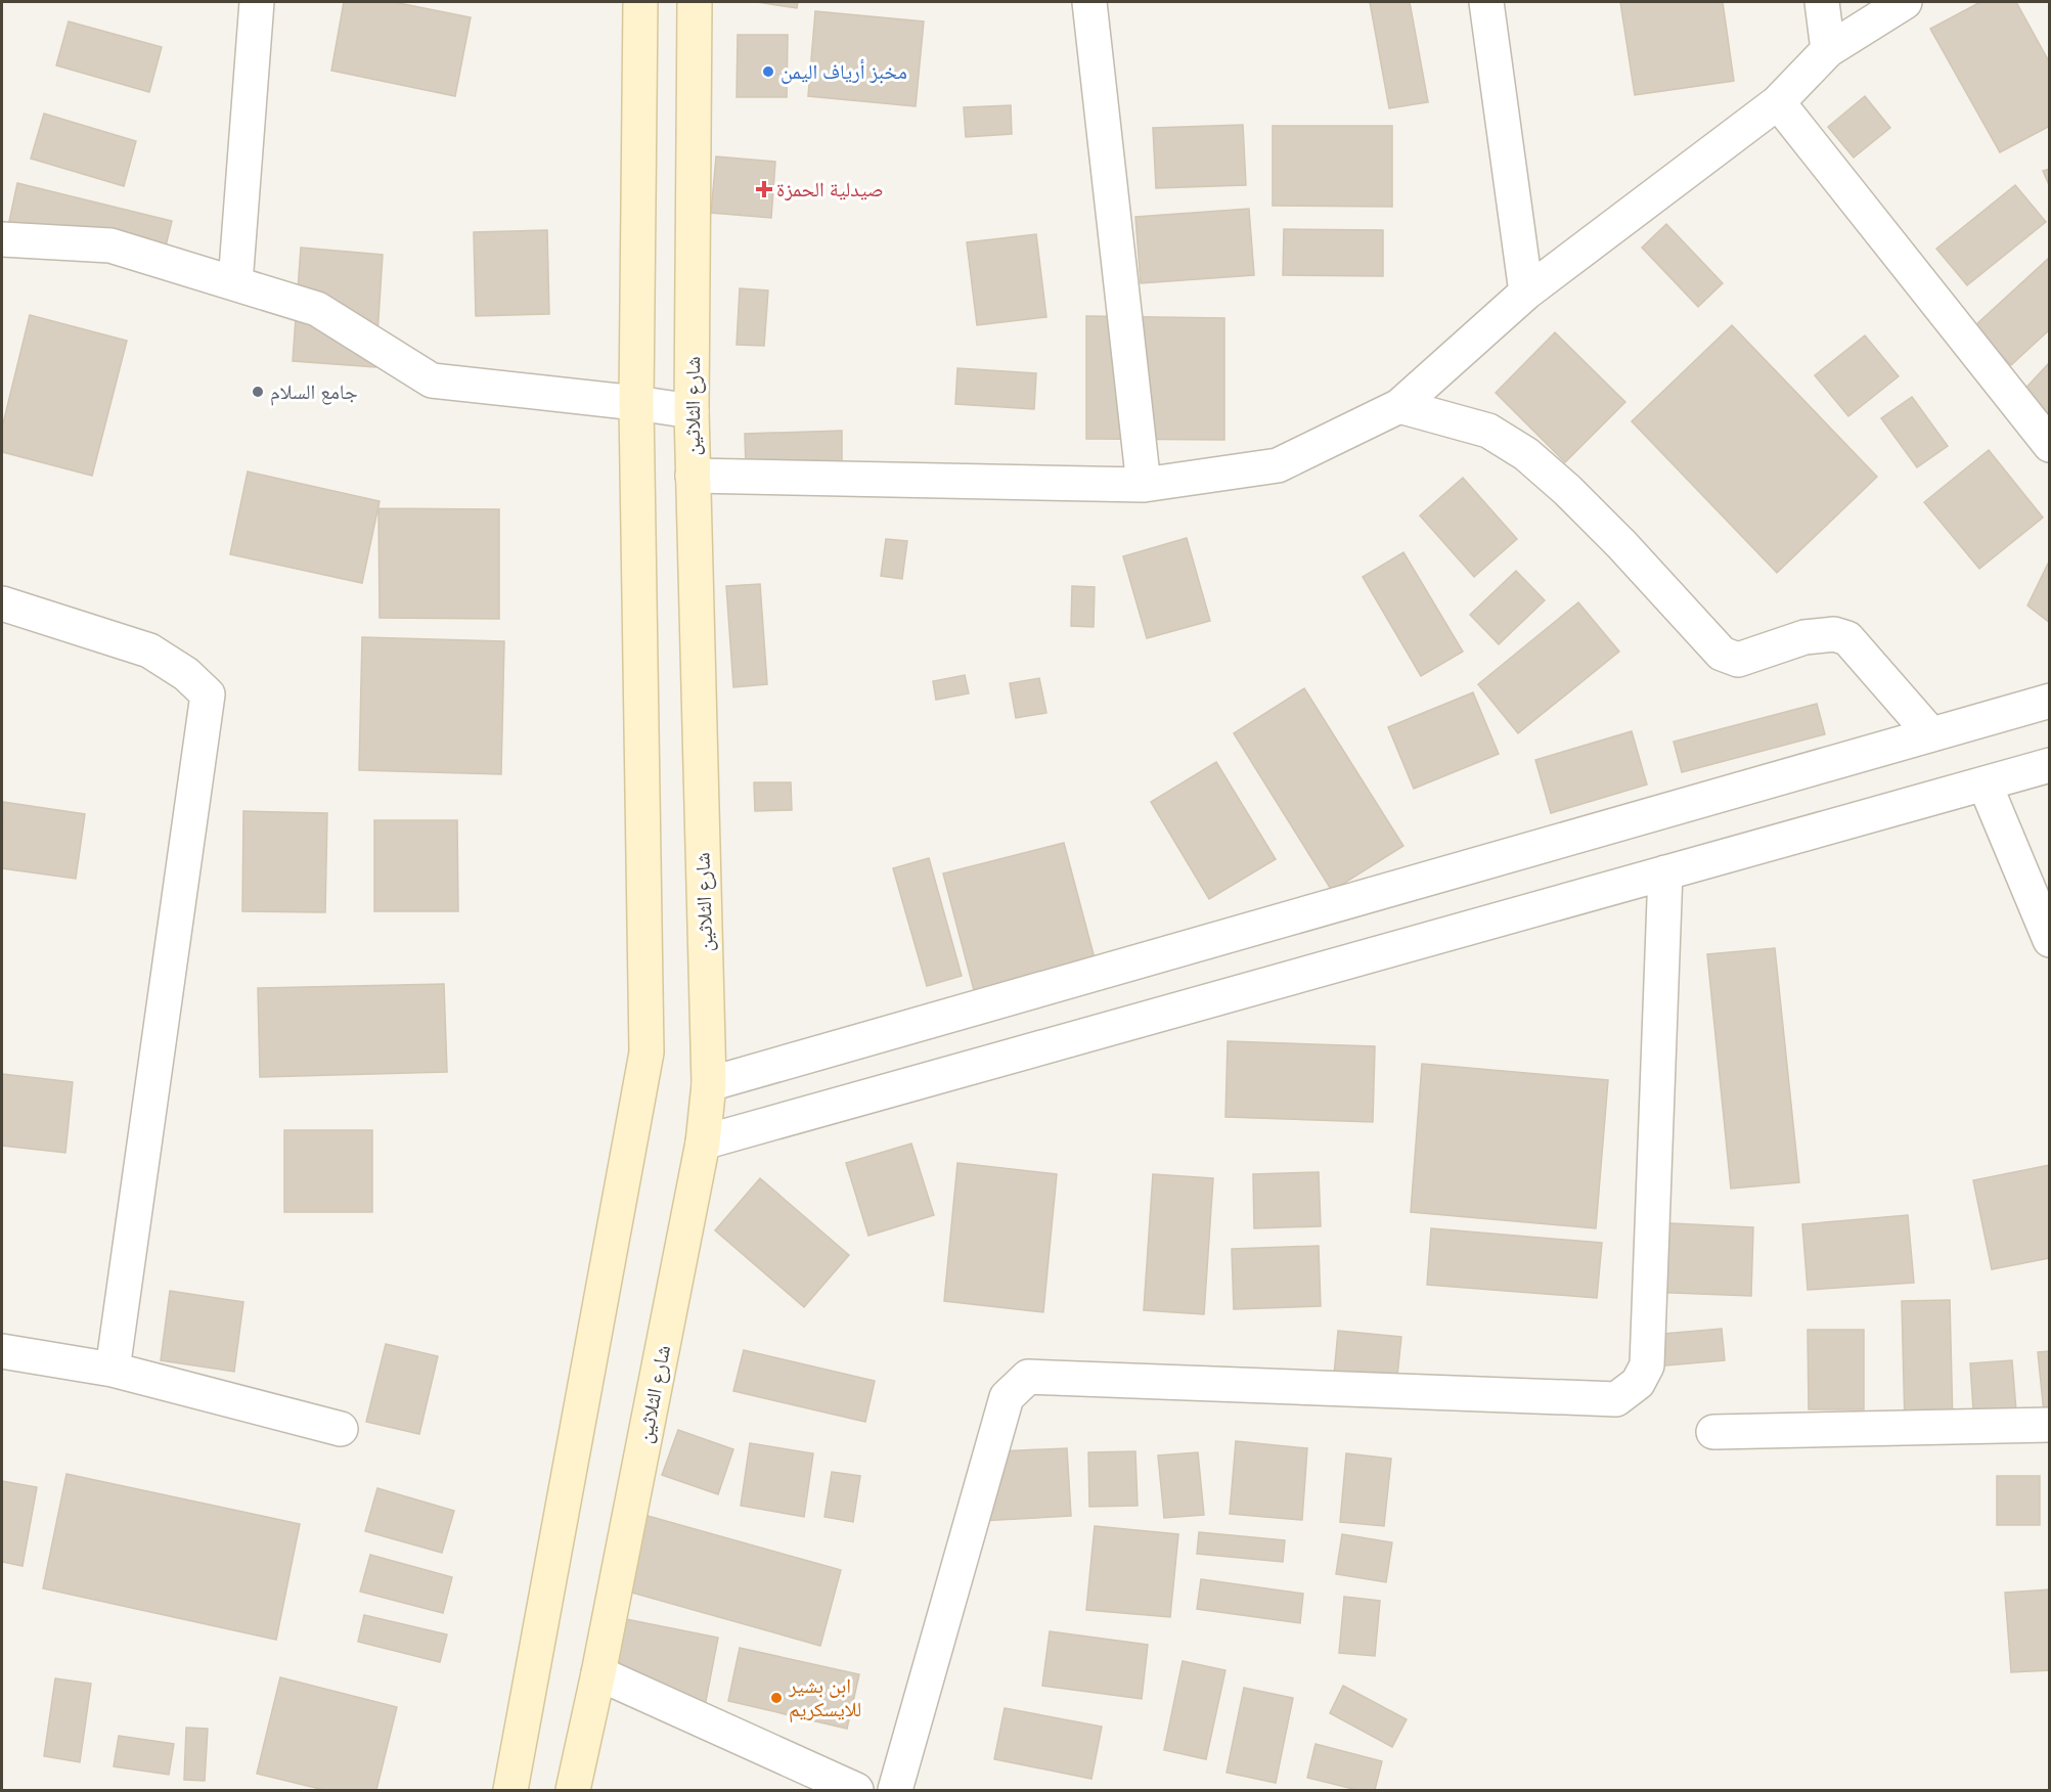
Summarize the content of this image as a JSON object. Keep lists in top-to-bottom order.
{
  "streets": {
    "main road": ["شارع الثلاثين"]
  },
  "places": {
    "other": ["مخبز أرياف اليمن", "جامع السلام", "ابن بشير للايسكريم"],
    "health": ["صيدلية الحمزة"]
  }
}
